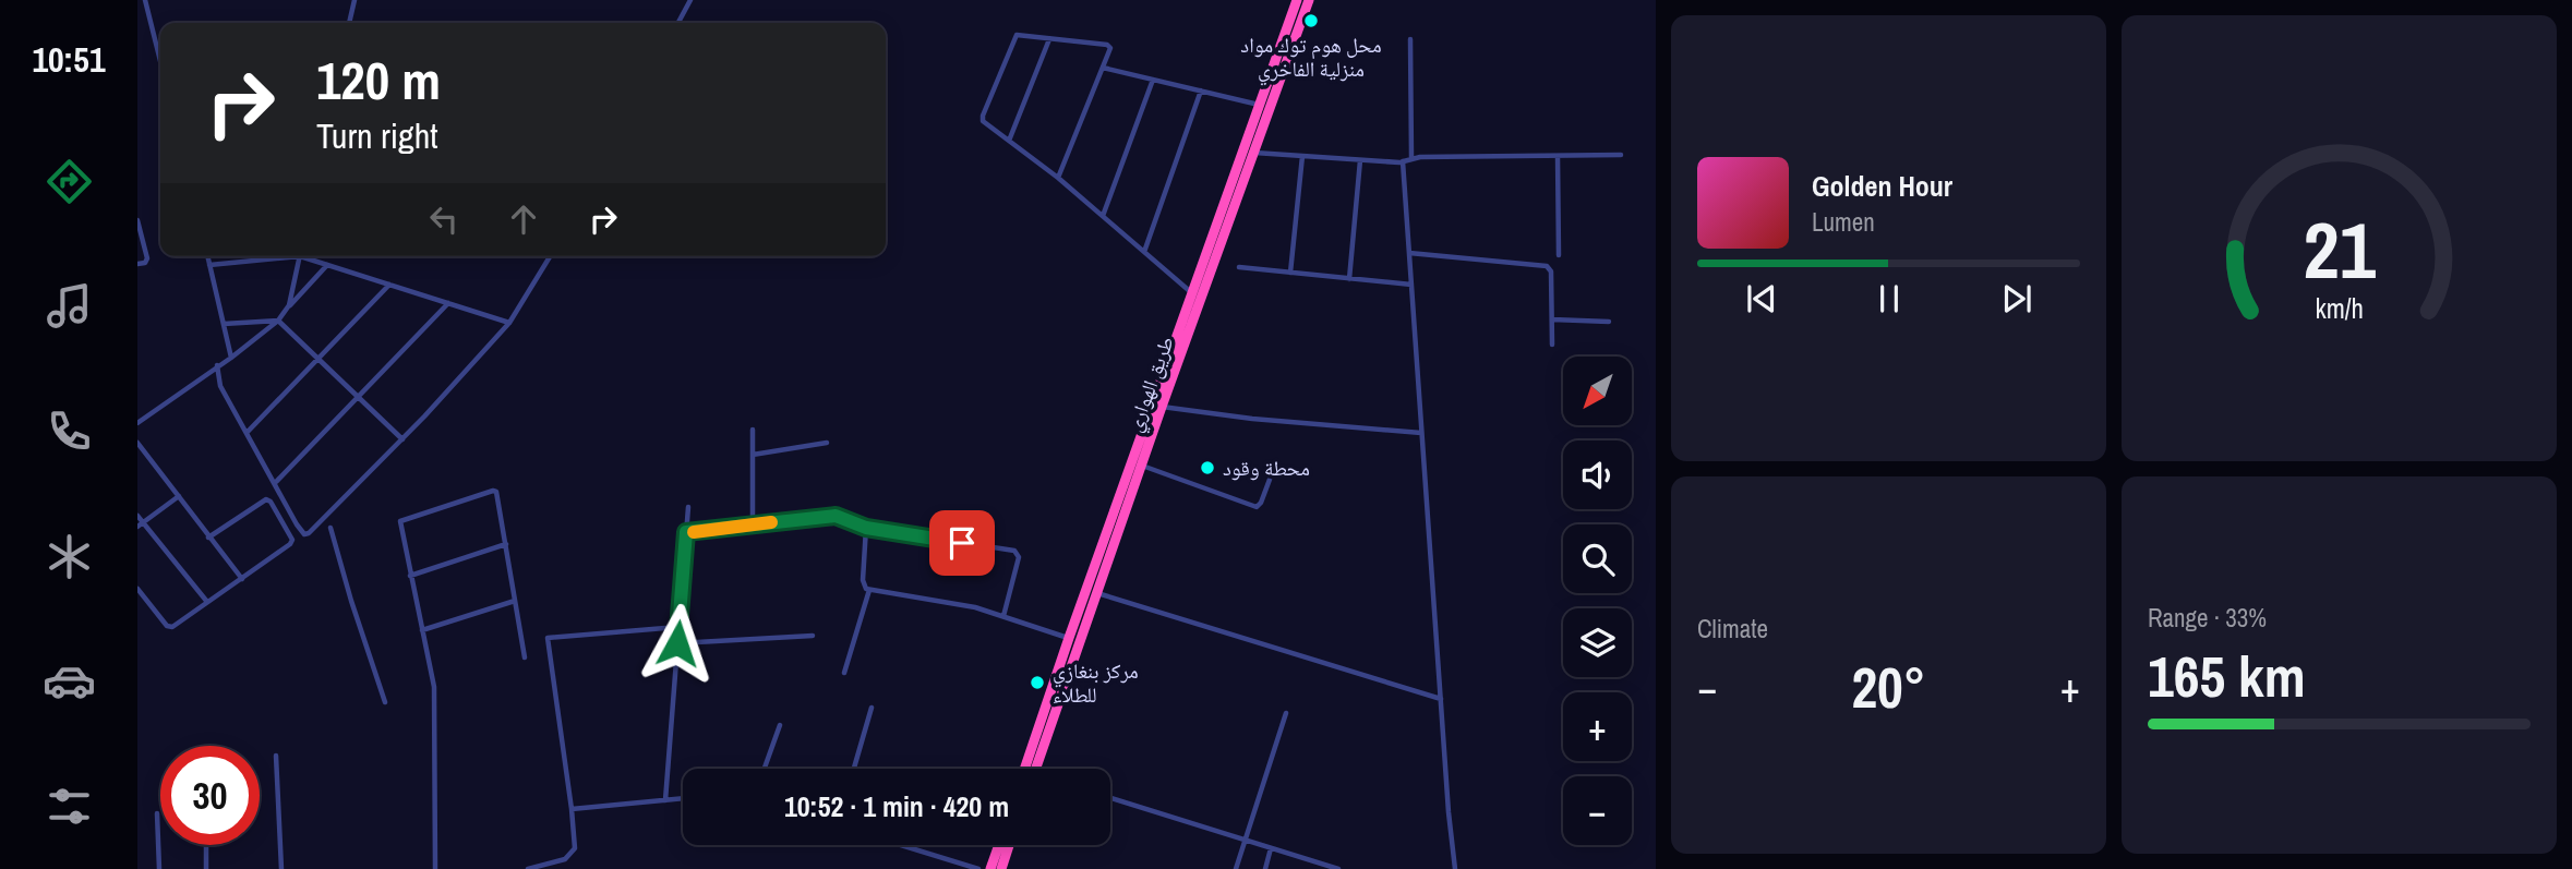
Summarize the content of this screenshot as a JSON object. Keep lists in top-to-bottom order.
{
  "streets": {
    "highway": ["طريق الهواري"]
  },
  "places": ["محل هوم توك مواد منزلية الفاخري", "محطة وقود", "مركز بنغازي للطلاء"],
  "north": "bottom left",
  "page": {
    "tabs": "10:51",
    "turn": ["120 m", "Turn right"],
    "song": ["Golden Hour", "Lumen"],
    "map_buttons": ["+", "−"],
    "tile": [
      "Climate",
      ["Range · 33%", "165 km"]
    ],
    "heat": ["−", "20°", "+"],
    "limit": "30",
    "trip": "10:52 · 1 min · 420 m",
    "gauge": ["21", "km/h"]
  }
}
